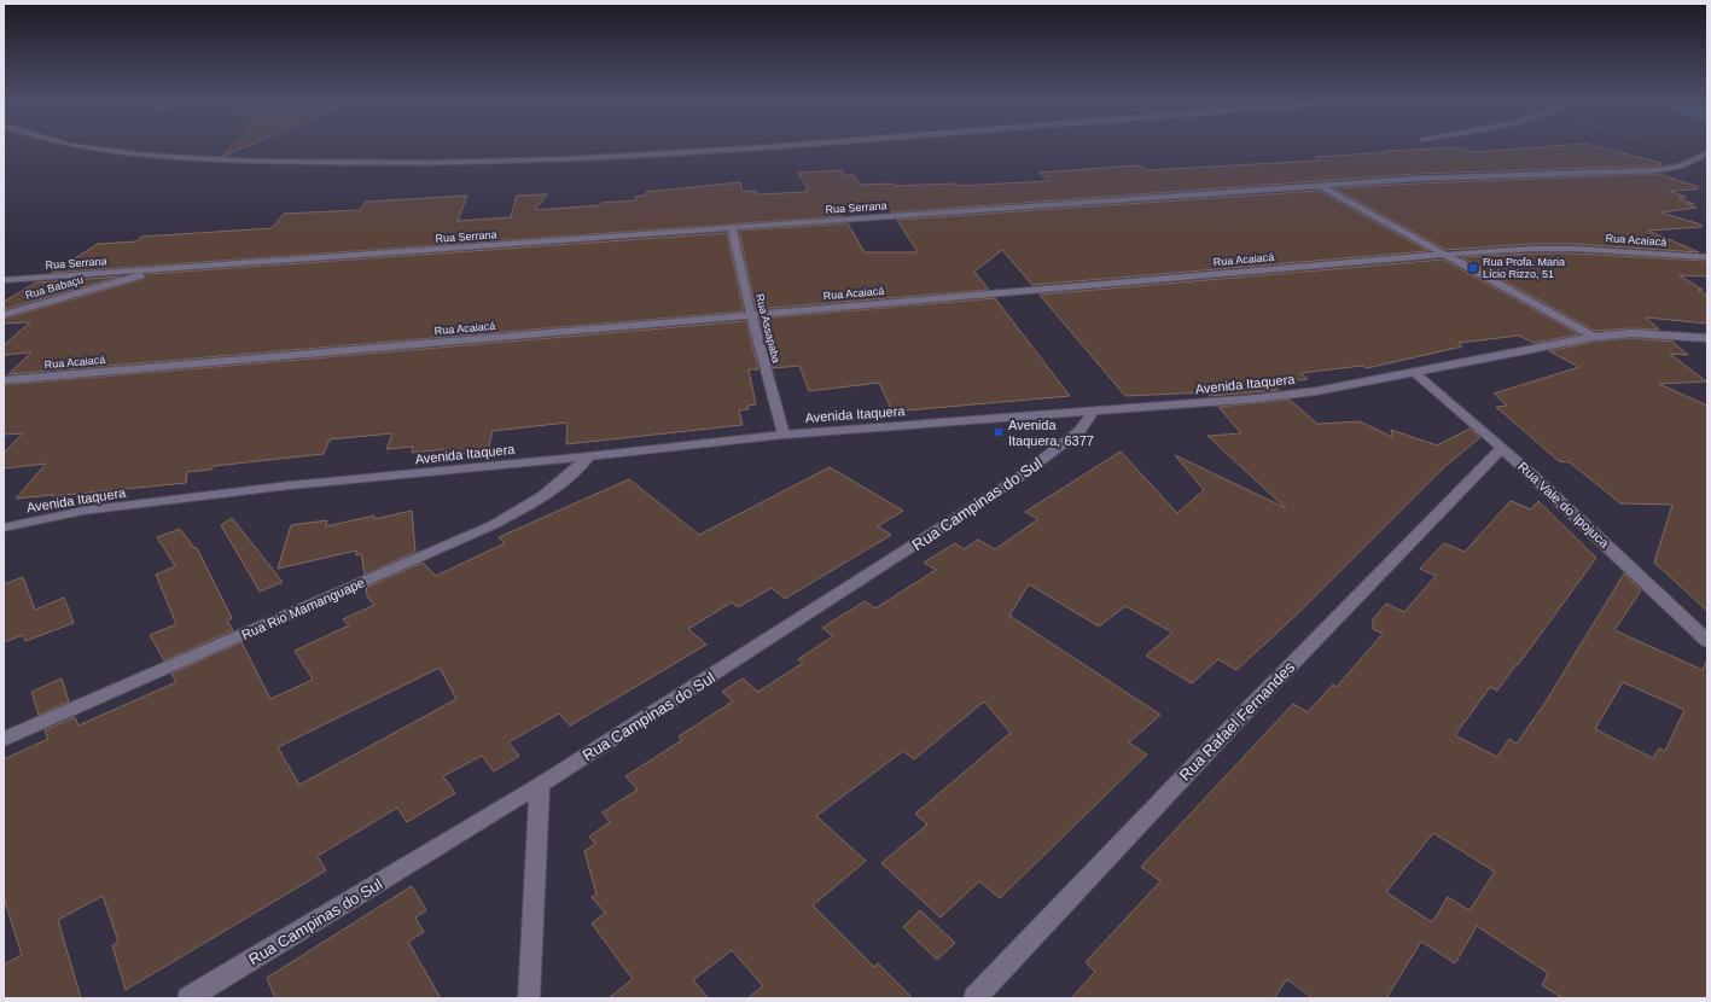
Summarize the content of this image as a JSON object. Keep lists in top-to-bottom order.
{
  "streets": {
    "street": [
      "Rua Serrana",
      "Rua Acaiacá",
      "Rua Babaçu",
      "Rua Assapaba",
      "Avenida Itaquera",
      "Rua Campinas do Sul",
      "Rua Vale do Ipojuca",
      "Rua Rio Mamanguape",
      "Rua Rafael Fernandes"
    ]
  },
  "crossings": [
    ["Rua Serrana", "Rua Babaçu"],
    ["Rua Serrana", "Rua Assapaba"],
    ["Rua Acaiacá", "Rua Assapaba"],
    ["Rua Assapaba", "Avenida Itaquera"],
    ["Avenida Itaquera", "Rua Campinas do Sul"],
    ["Avenida Itaquera", "Rua Vale do Ipojuca"],
    ["Avenida Itaquera", "Rua Rio Mamanguape"],
    ["Rua Vale do Ipojuca", "Rua Rafael Fernandes"]
  ],
  "places": {
    "transit": ["Rua Profa. Maria Lício Rizzo, 51", "Avenida Itaquera, 6377"]
  }
}
